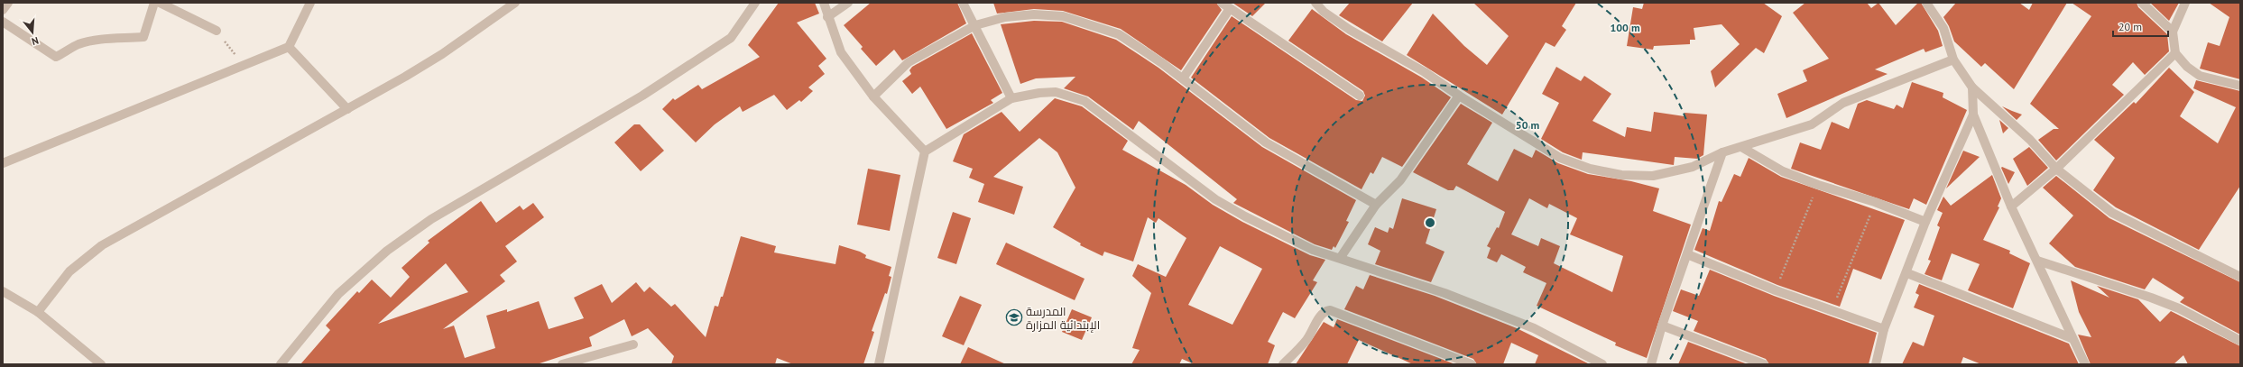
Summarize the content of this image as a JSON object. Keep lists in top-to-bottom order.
{
  "places": {
    "school or university": ["المدرسة الإبتدائية المزارة"]
  },
  "scale_bar": "20 m",
  "north": "bottom",
  "rings": ["100 m", "50 m"]
}
